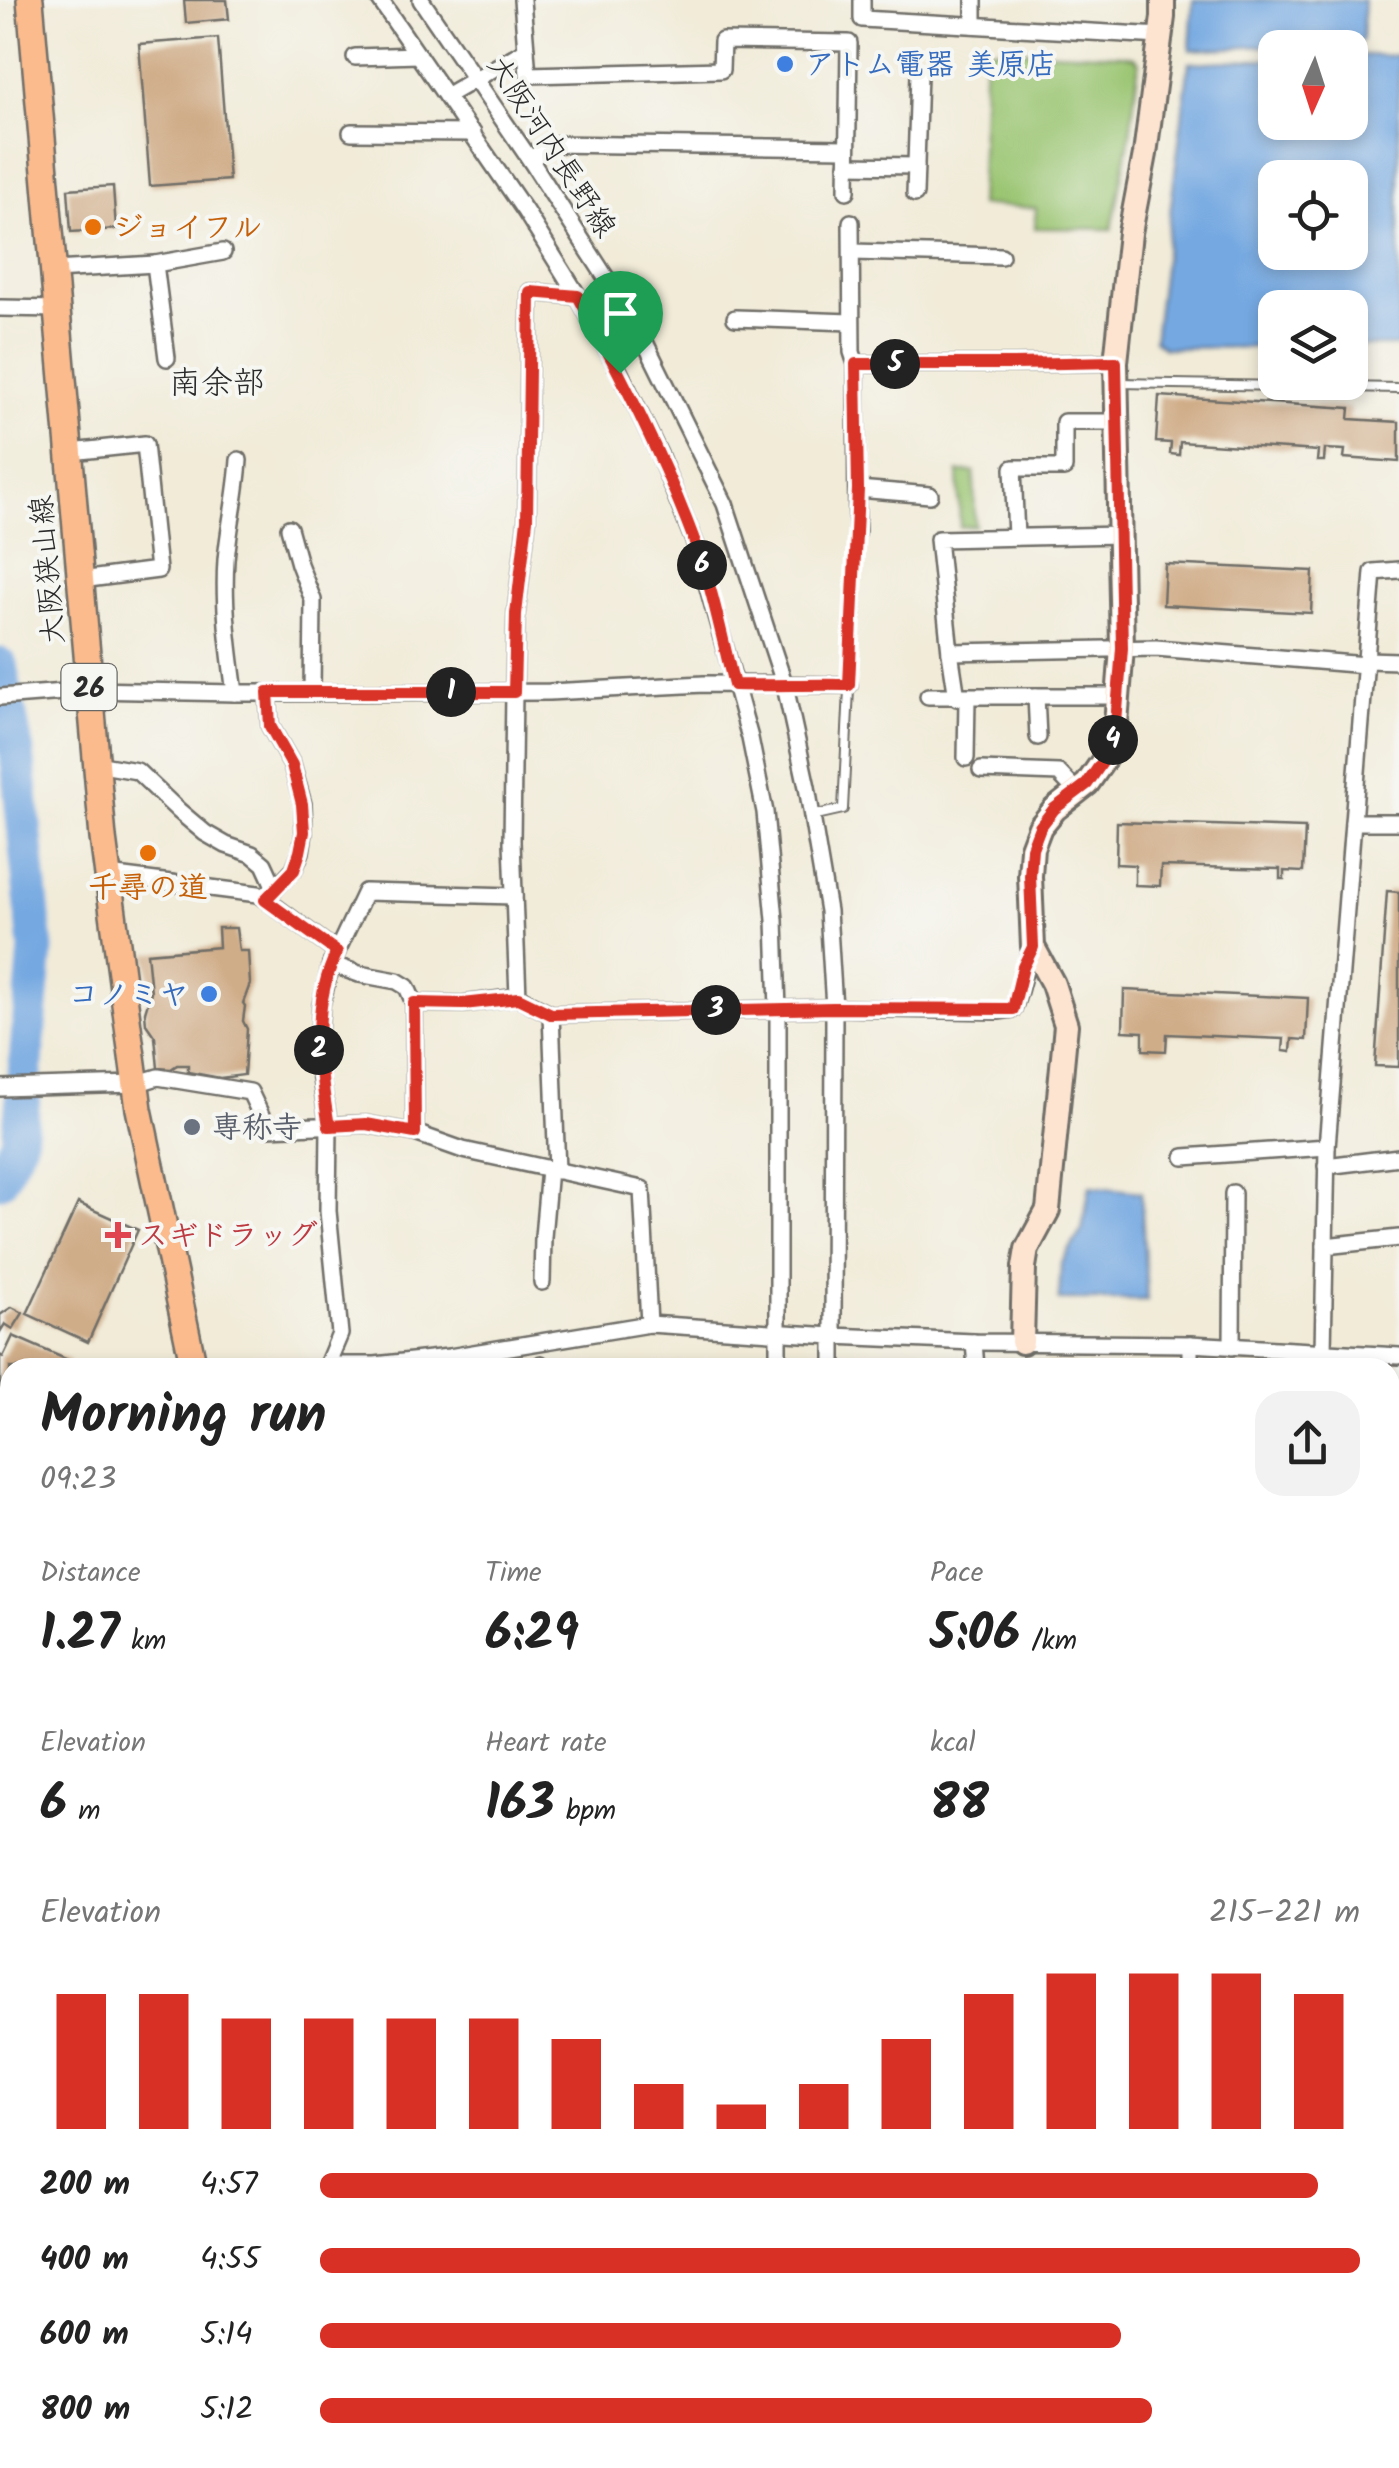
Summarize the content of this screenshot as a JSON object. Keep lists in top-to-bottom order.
{
  "streets": {
    "main road": ["大阪狭山線", "26"],
    "street": ["大阪河内長野線"]
  },
  "districts": ["南余部"],
  "places": {
    "other": [
      "アトム電器 美原店",
      "ジョイフル",
      "千尋の道",
      "コノミヤ",
      "専称寺"
    ],
    "health": ["スギドラッグ"]
  },
  "north": "bottom",
  "page": {
    "pins": [
      "5",
      "6",
      "1",
      "4",
      "3",
      "2"
    ],
    "heading": ["Morning run", "09:23"],
    "stats": [
      ["Distance", "1.27 km"],
      ["Time", "6:29"],
      ["Pace", "5:06 /km"],
      ["Elevation", "6 m"],
      ["Heart rate", "163 bpm"],
      ["kcal", "88"]
    ],
    "chart": ["Elevation", "215–221 m"],
    "list": [
      {
        "name": "200 m",
        "note": "4:57"
      },
      {
        "name": "400 m",
        "note": "4:55"
      },
      {
        "name": "600 m",
        "note": "5:14"
      },
      {
        "name": "800 m",
        "note": "5:12"
      }
    ]
  }
}
